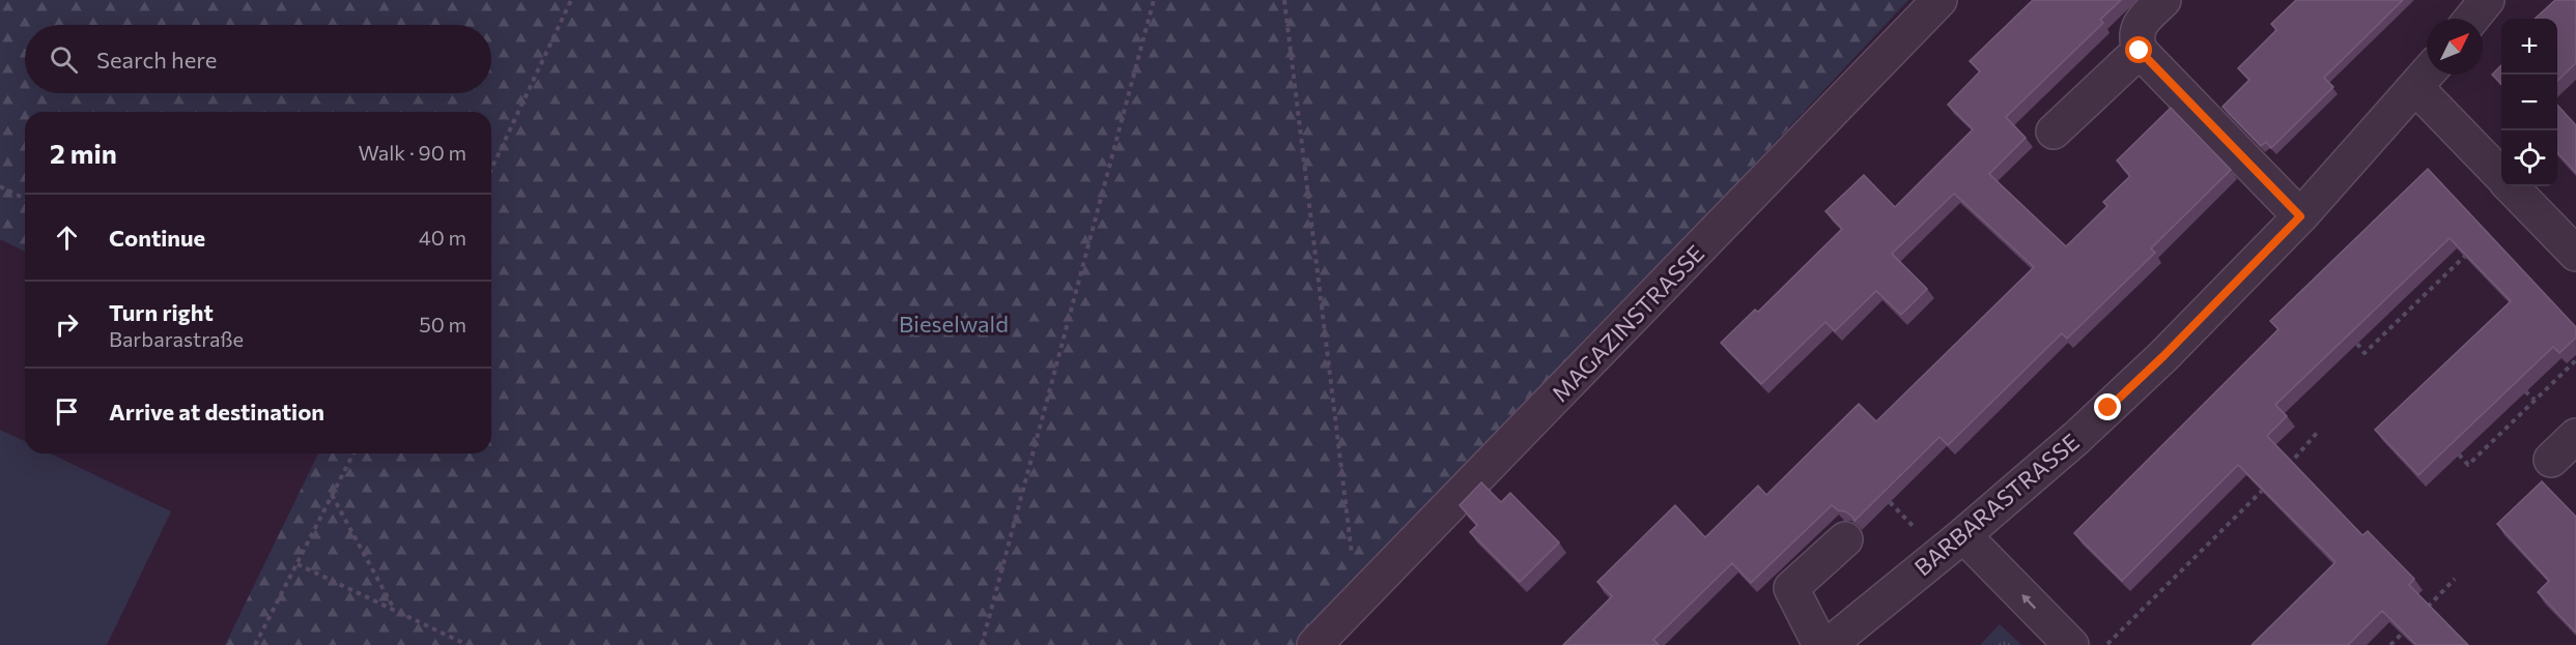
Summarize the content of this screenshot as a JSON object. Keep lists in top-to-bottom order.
{
  "streets": {
    "street": ["MAGAZINSTRASSE", "BARBARASTRASSE"]
  },
  "parks": ["Bieselwald"],
  "north": "top right",
  "page": {
    "map_buttons": ["+", "−"],
    "search": "Search here",
    "heading": ["2 min", "Walk · 90 m"],
    "list": [
      ["Continue", "40 m"],
      ["Turn right", "Barbarastraße", "50 m"],
      "Arrive at destination"
    ]
  }
}
